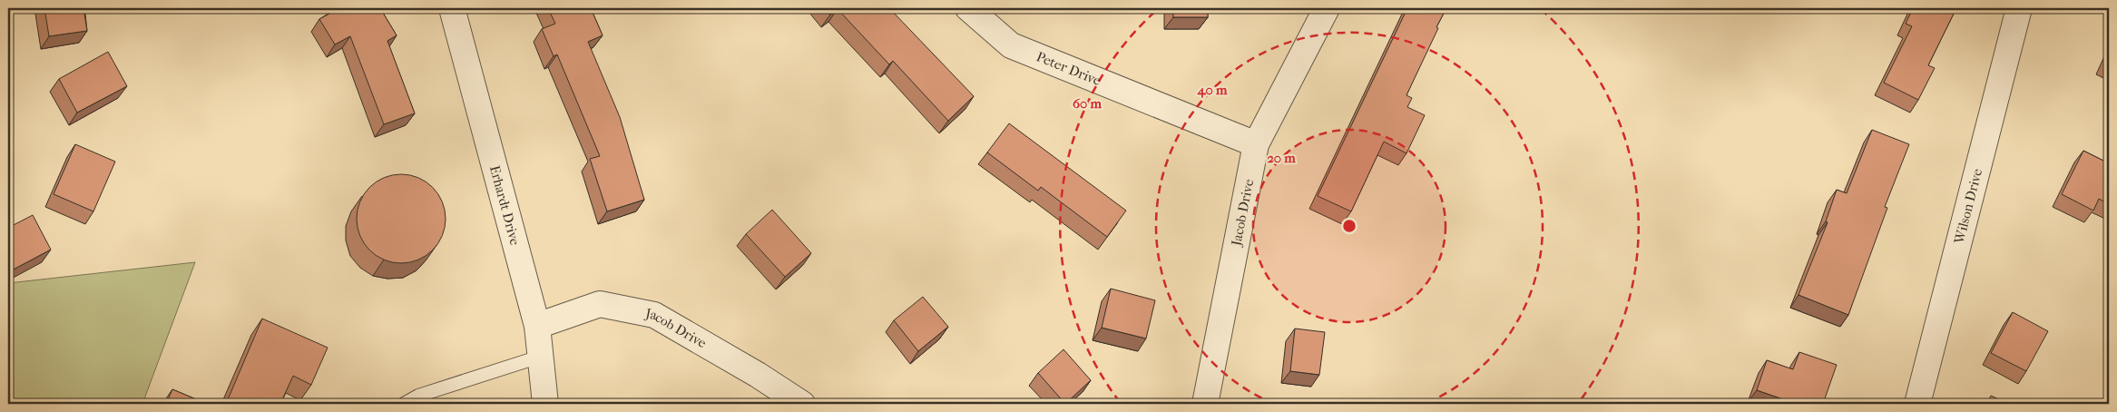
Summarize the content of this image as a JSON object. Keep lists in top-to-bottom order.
{
  "streets": {
    "street": [
      "Peter Drive",
      "Erhardt Drive",
      "Wilson Drive",
      "Jacob Drive"
    ]
  },
  "crossings": [
    ["Peter Drive", "Jacob Drive"],
    ["Erhardt Drive", "Jacob Drive"]
  ],
  "rings": ["40 m", "60 m", "20 m"]
}
